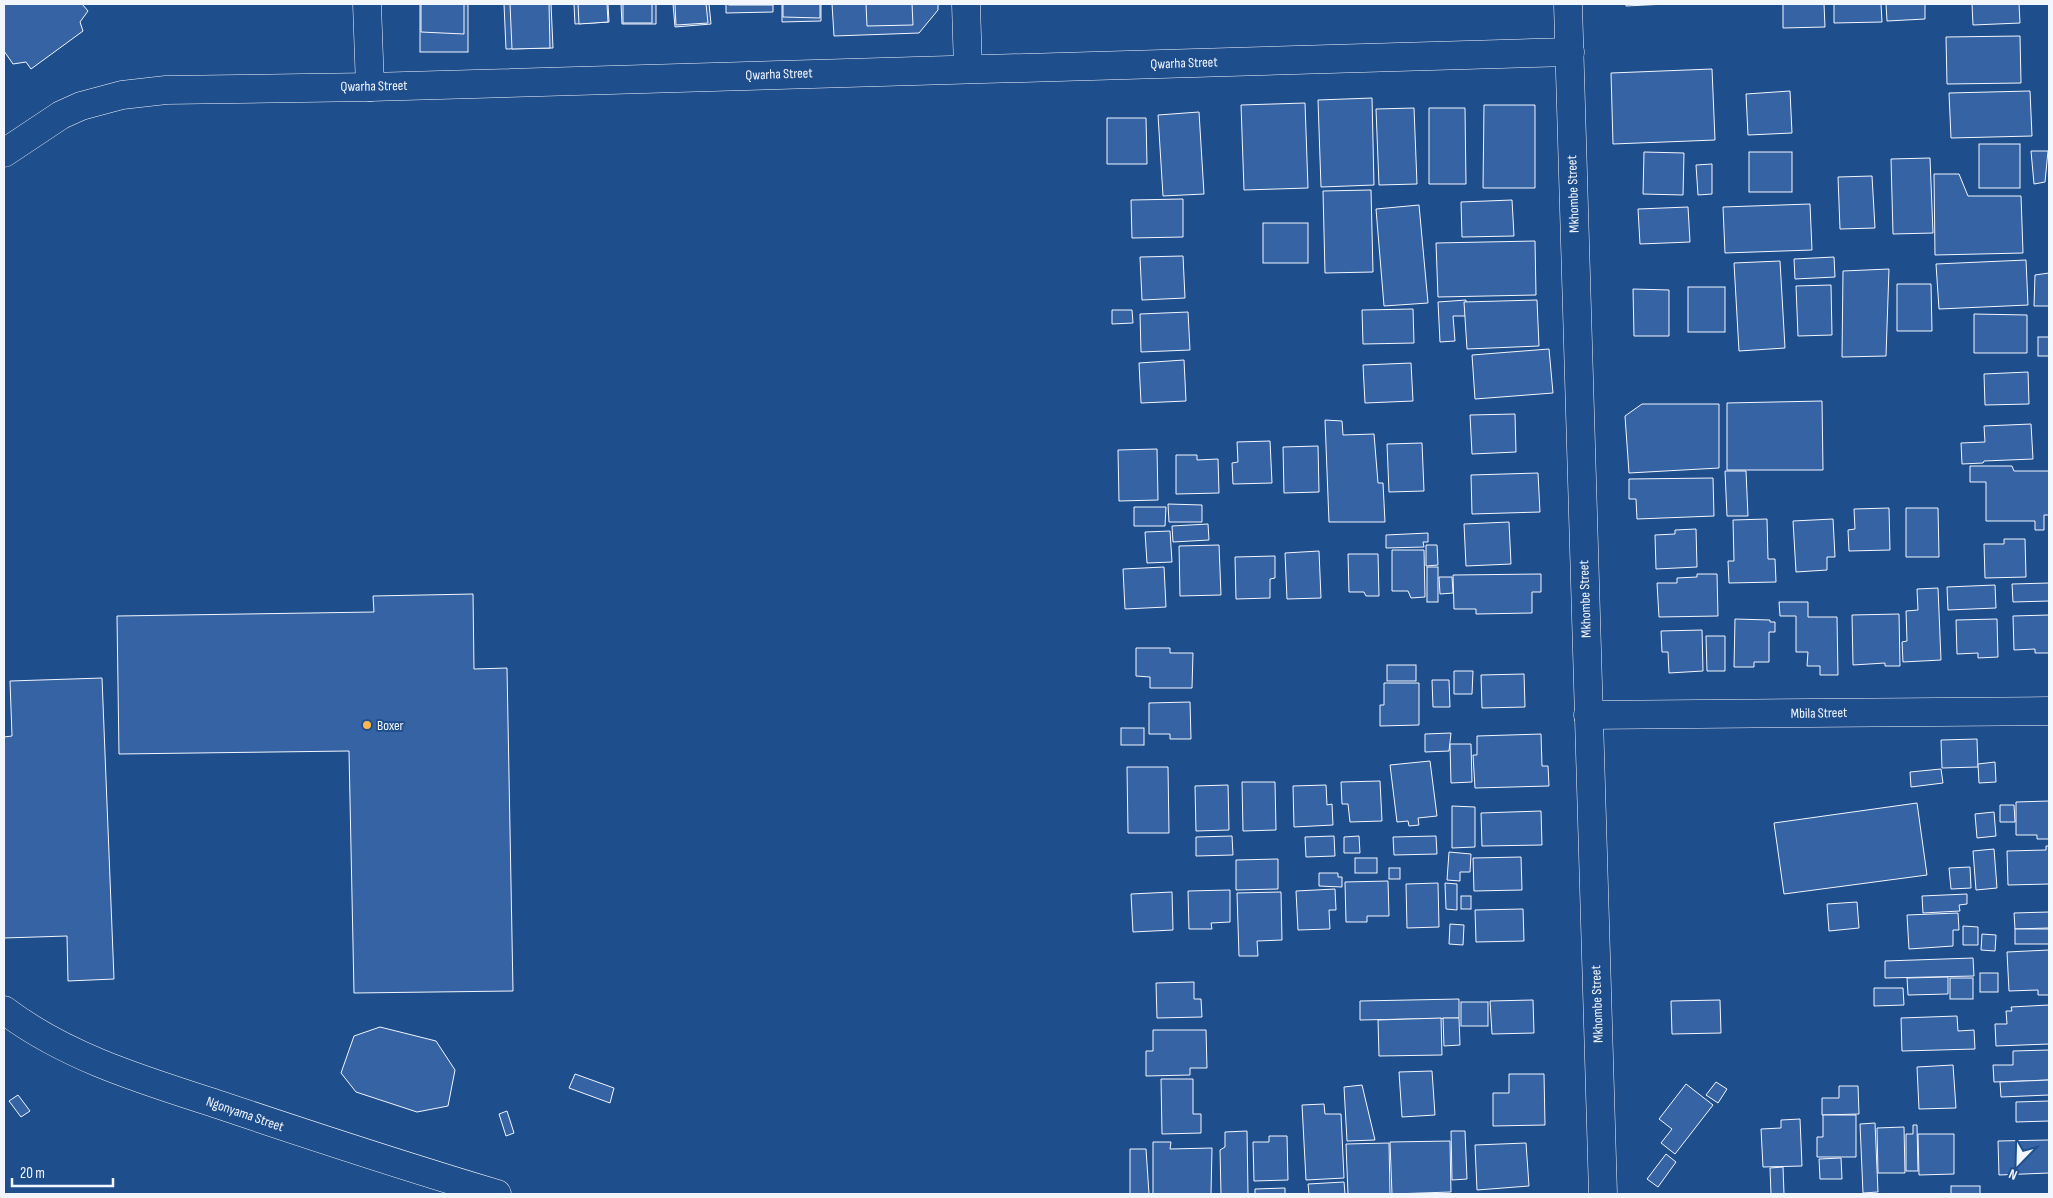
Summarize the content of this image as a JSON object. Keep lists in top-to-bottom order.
{
  "streets": {
    "street": [
      "Qwarha Street",
      "Mkhombe Street",
      "Mbila Street",
      "Ngonyama Street"
    ]
  },
  "crossings": [
    ["Qwarha Street", "Mkhombe Street"],
    ["Mkhombe Street", "Mbila Street"]
  ],
  "places": ["Boxer"],
  "scale_bar": "20 m",
  "north": "bottom left"
}
